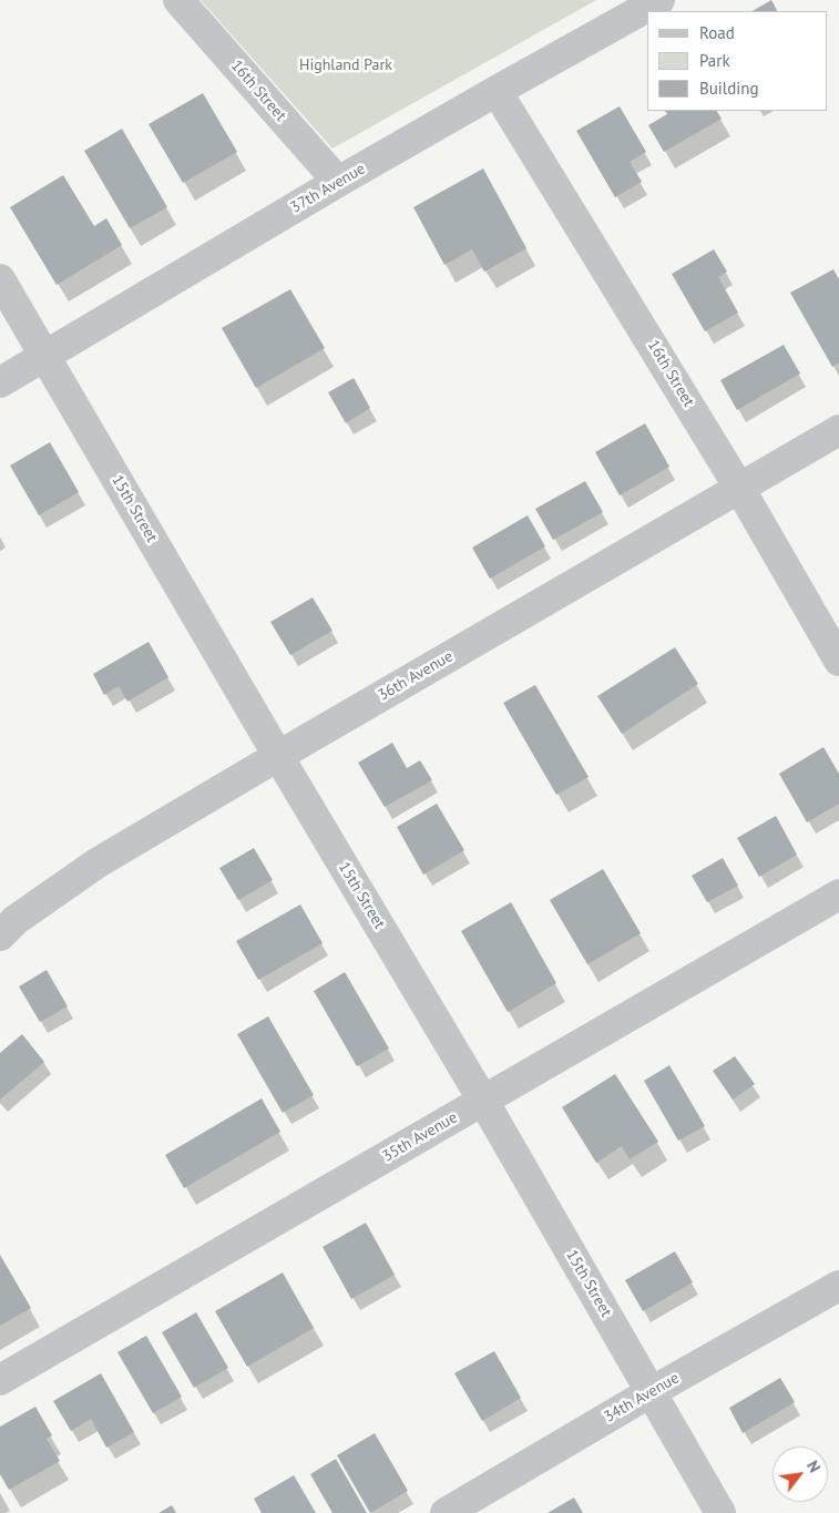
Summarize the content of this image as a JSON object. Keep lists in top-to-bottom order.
{
  "streets": {
    "street": [
      "16th Street",
      "37th Avenue",
      "15th Street",
      "36th Avenue",
      "35th Avenue",
      "34th Avenue"
    ]
  },
  "crossings": [
    ["16th Street", "37th Avenue"],
    ["16th Street", "36th Avenue"],
    ["37th Avenue", "15th Street"],
    ["15th Street", "36th Avenue"],
    ["15th Street", "35th Avenue"],
    ["15th Street", "34th Avenue"]
  ],
  "parks": ["Highland Park"],
  "legend": ["Road", "Park", "Building"],
  "north": "top right"
}
